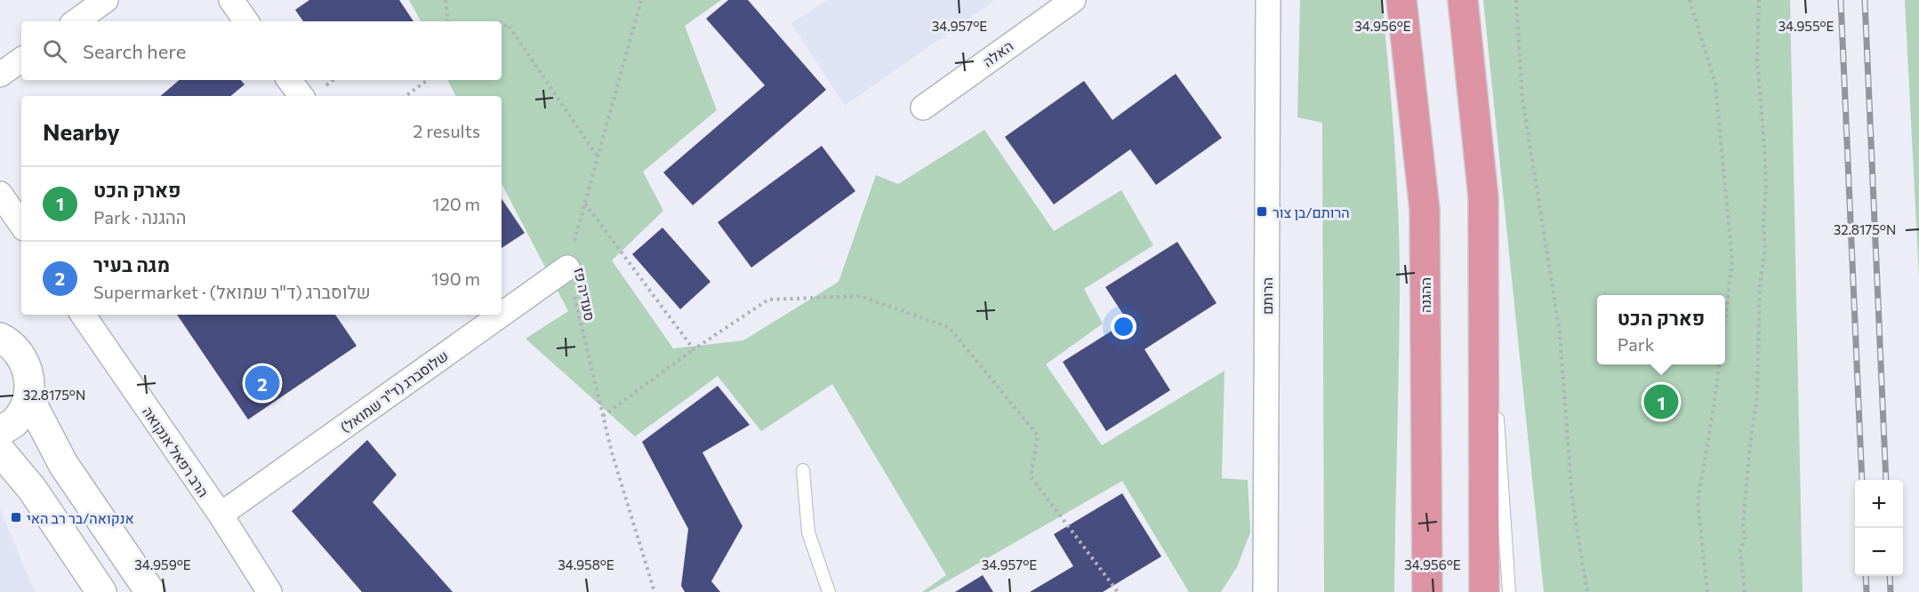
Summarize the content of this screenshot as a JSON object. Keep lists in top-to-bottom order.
{
  "streets": {
    "highway": ["ההגנה"],
    "street": [
      "האלה",
      "הרותם",
      "שלוסברג (ד\"ר שמואל)",
      "הרב רפאל אנקואה"
    ],
    "path": ["סעדיה פז"]
  },
  "crossings": [
    ["סעדיה פז", "שלוסברג (ד\"ר שמואל)"],
    ["שלוסברג (ד\"ר שמואל)", "הרב רפאל אנקואה"]
  ],
  "places": {
    "transit": ["הרותם/בן צור", "אנקואה/בר רב האי"]
  },
  "page": {
    "search": "Search here",
    "heading": ["Nearby", "2 results"],
    "list": [
      {
        "mark": "1",
        "name": "פארק הכט",
        "note": "Park · ההגנה",
        "value": "120 m"
      },
      {
        "mark": "2",
        "name": "מגה בעיר",
        "note": "Supermarket · שלוסברג (ד\"ר שמואל)",
        "value": "190 m"
      }
    ],
    "popup": ["פארק הכט", "Park"],
    "pins": ["2", "1"],
    "map_buttons": ["+", "−"]
  },
  "coordinates": [
    "34.957°E",
    "34.956°E",
    "34.955°E",
    "32.8175°N",
    "34.959°E",
    "34.958°E"
  ]
}
